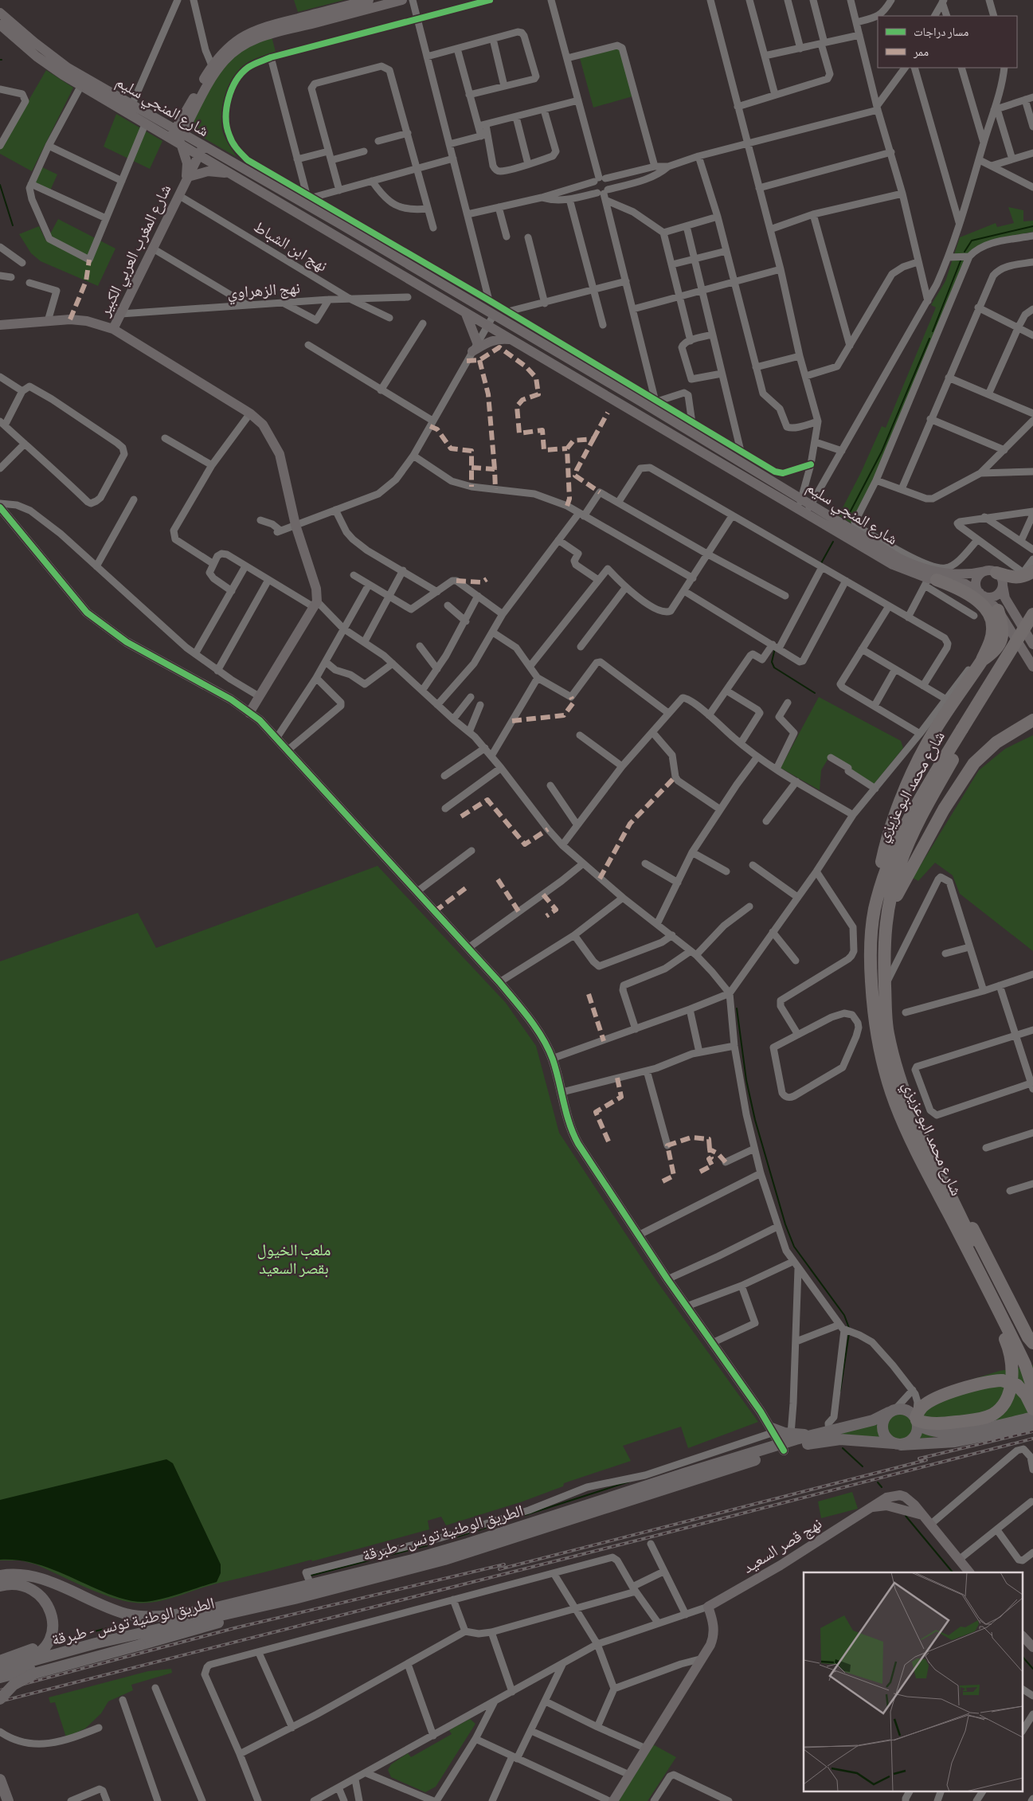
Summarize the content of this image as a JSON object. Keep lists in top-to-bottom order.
{
  "streets": {
    "highway": ["شارع محمد البوعزيزي"],
    "main road": ["الطريق الوطنية تونس - طبرقة"],
    "street": [
      "شارع المنجي سليم",
      "نهج ابن الشباط",
      "شارع المغرب العربي الكبير",
      "نهج الزهراوي",
      "نهج قصر السعيد"
    ]
  },
  "crossings": [
    ["شارع المنجي سليم", "شارع المغرب العربي الكبير"],
    ["نهج ابن الشباط", "شارع المغرب العربي الكبير"],
    ["نهج ابن الشباط", "نهج الزهراوي"],
    ["شارع المغرب العربي الكبير", "نهج الزهراوي"]
  ],
  "parks": ["ملعب الخيول بقصر السعيد"],
  "legend": ["مسار دراجات", "ممر"]
}
